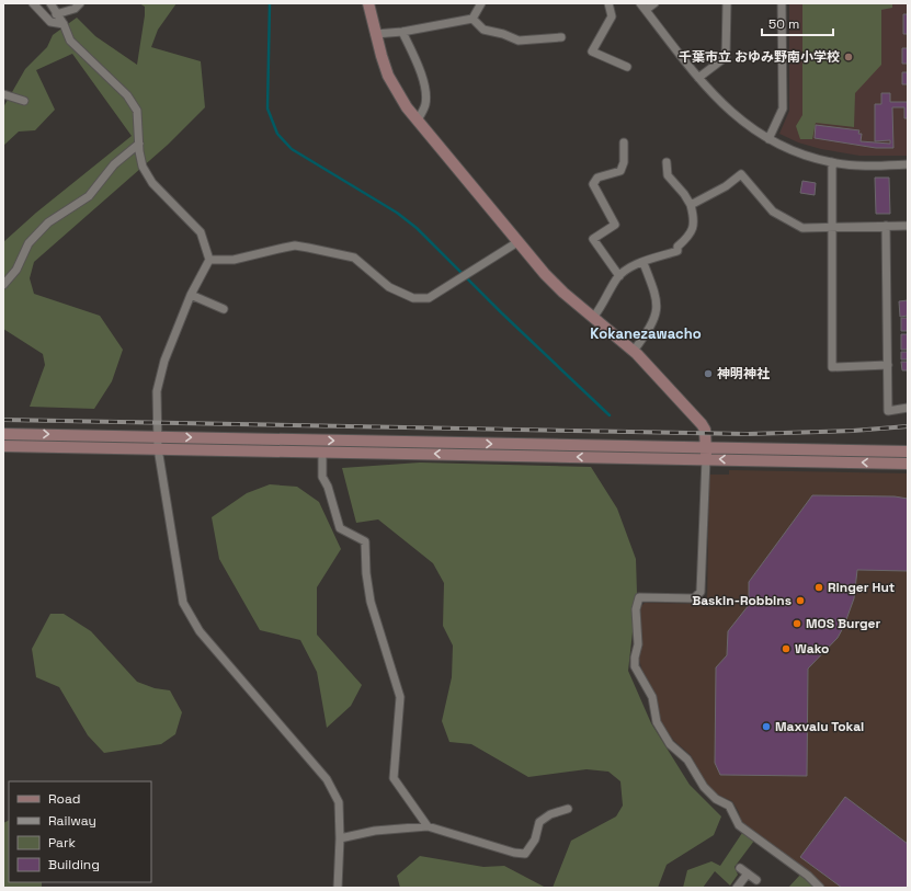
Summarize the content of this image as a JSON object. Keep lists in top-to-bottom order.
{
  "districts": ["Kokanezawacho"],
  "places": [
    "千葉市立 おゆみ野南小学校",
    "神明神社",
    "Ringer Hut",
    "Baskin-Robbins",
    "MOS Burger",
    "Wako",
    "Maxvalu Tokai"
  ],
  "legend": [
    "Road",
    "Railway",
    "Park",
    "Building"
  ],
  "scale_bar": "50 m"
}
